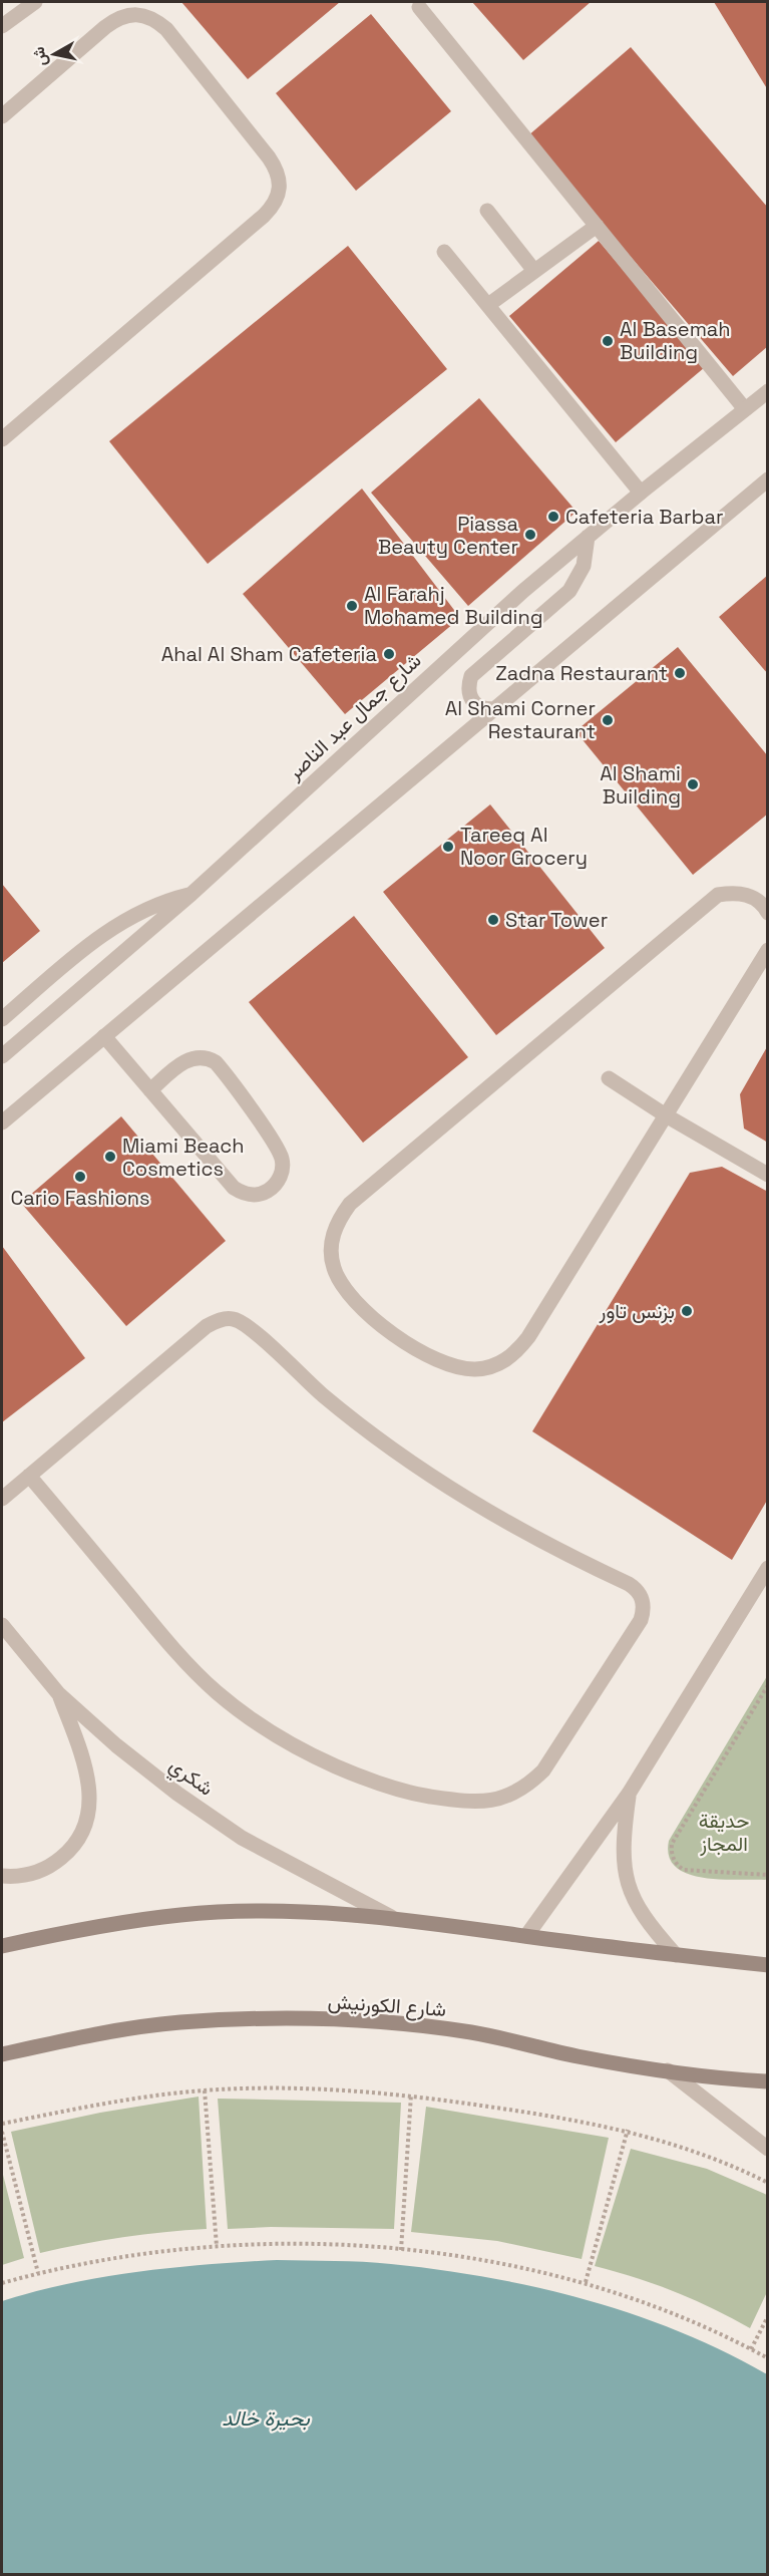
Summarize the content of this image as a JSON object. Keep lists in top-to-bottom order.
{
  "streets": {
    "main road": ["شارع الكورنيش"],
    "street": ["شارع جمال عبد الناصر", "شكري"]
  },
  "water": ["بحيرة خالد"],
  "parks": ["حديقة المجاز"],
  "places": [
    "Al Basemah Building",
    "Cafeteria Barbar",
    "Piassa Beauty Center",
    "Al Farahj Mohamed Building",
    "Ahal Al Sham Cafeteria",
    "Zadna Restaurant",
    "Al Shami Corner Restaurant",
    "Al Shami Building",
    "Tareeq Al Noor Grocery",
    "Star Tower",
    "Miami Beach Cosmetics",
    "Cario Fashions",
    "بزنس تاور"
  ],
  "north": "left"
}
